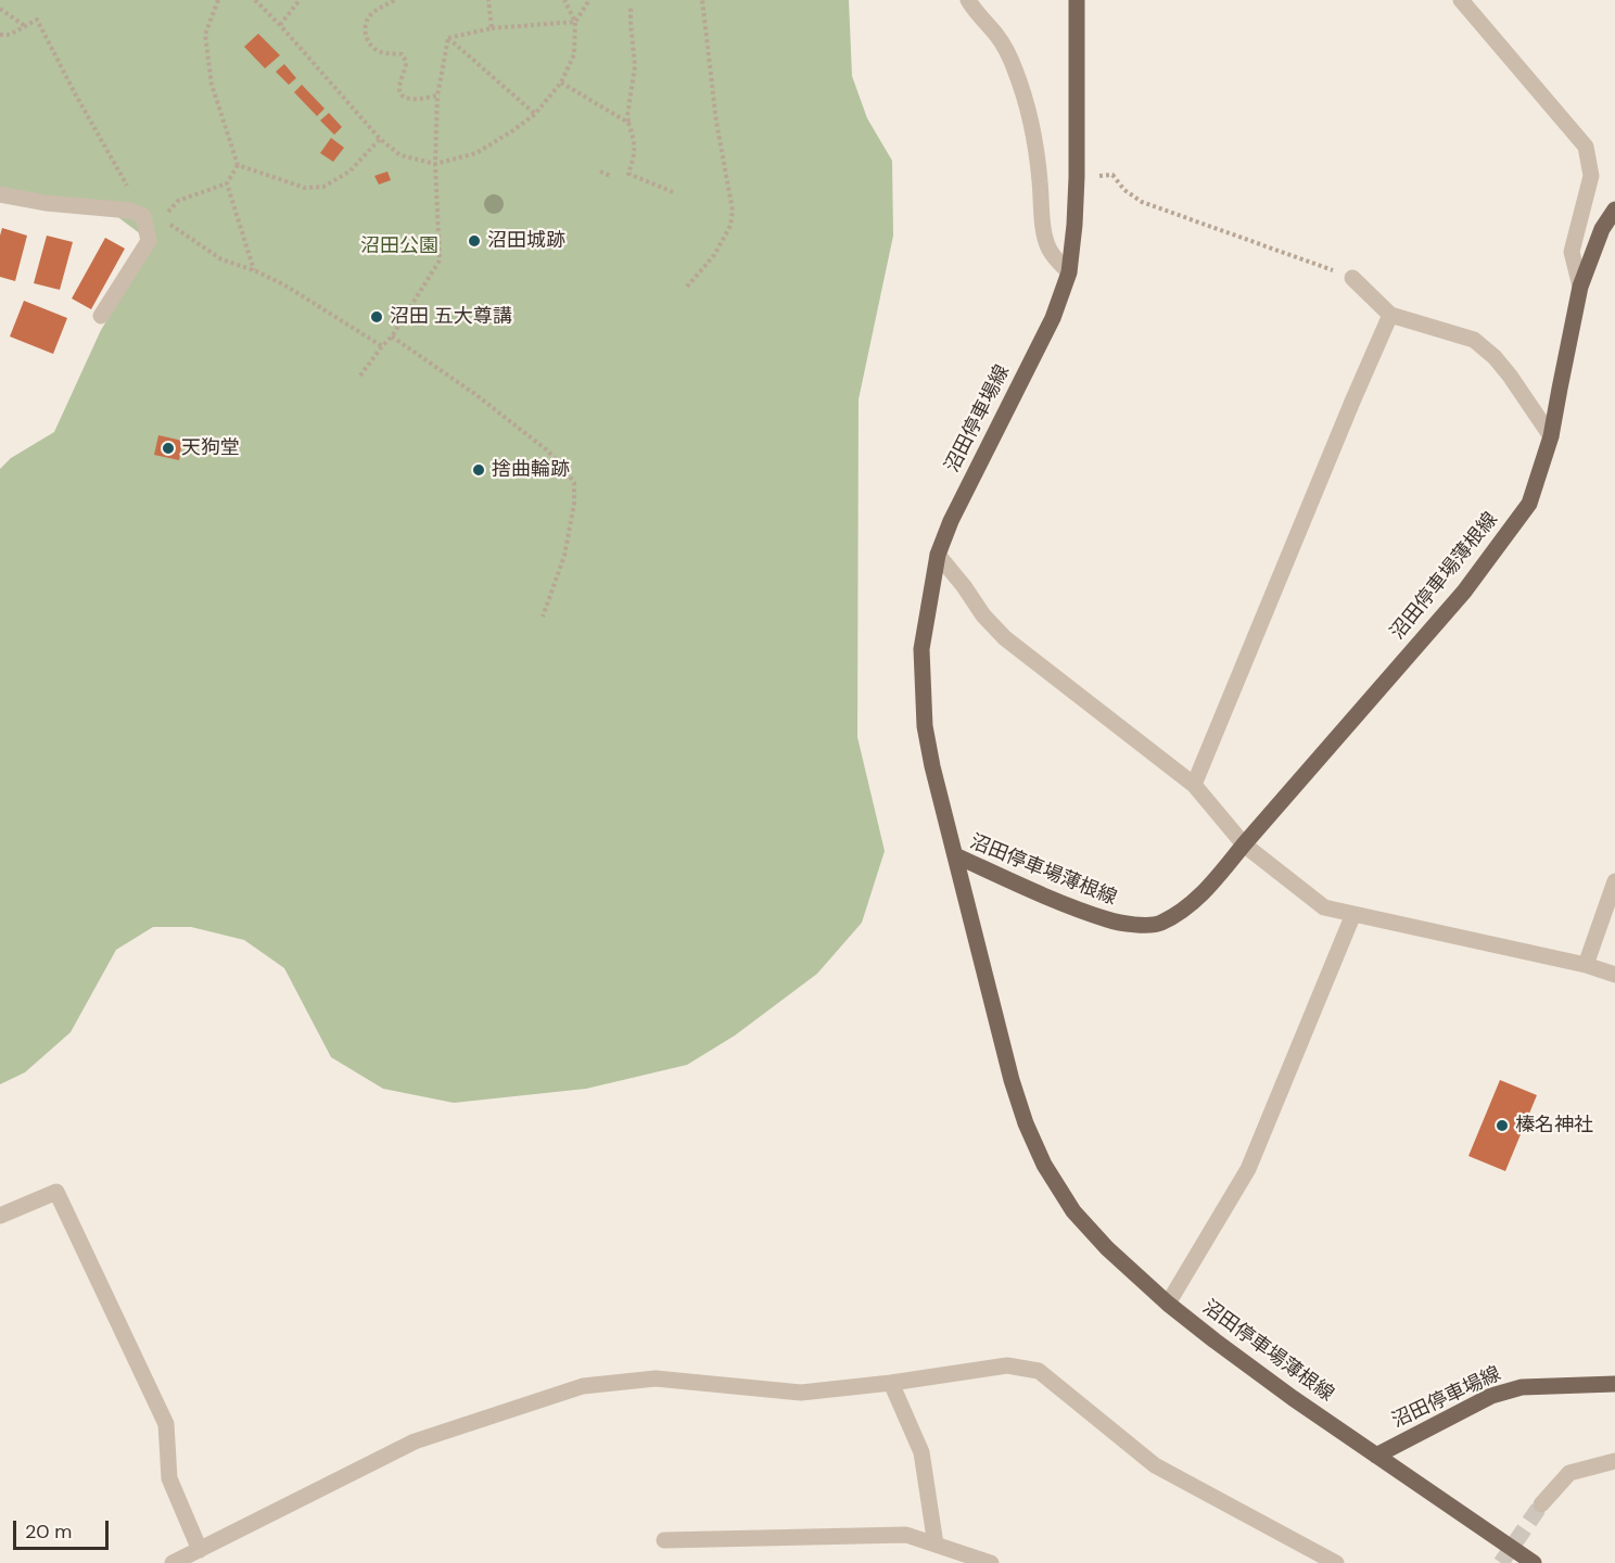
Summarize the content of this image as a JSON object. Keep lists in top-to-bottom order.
{
  "streets": {
    "main road": ["沼田停車場線", "沼田停車場薄根線"]
  },
  "crossings": [
    ["沼田停車場線", "沼田停車場薄根線"]
  ],
  "parks": ["沼田公園"],
  "places": [
    "沼田城跡",
    "沼田 五大尊講",
    "天狗堂",
    "捨曲輪跡",
    "榛名神社"
  ],
  "scale_bar": "20 m"
}
